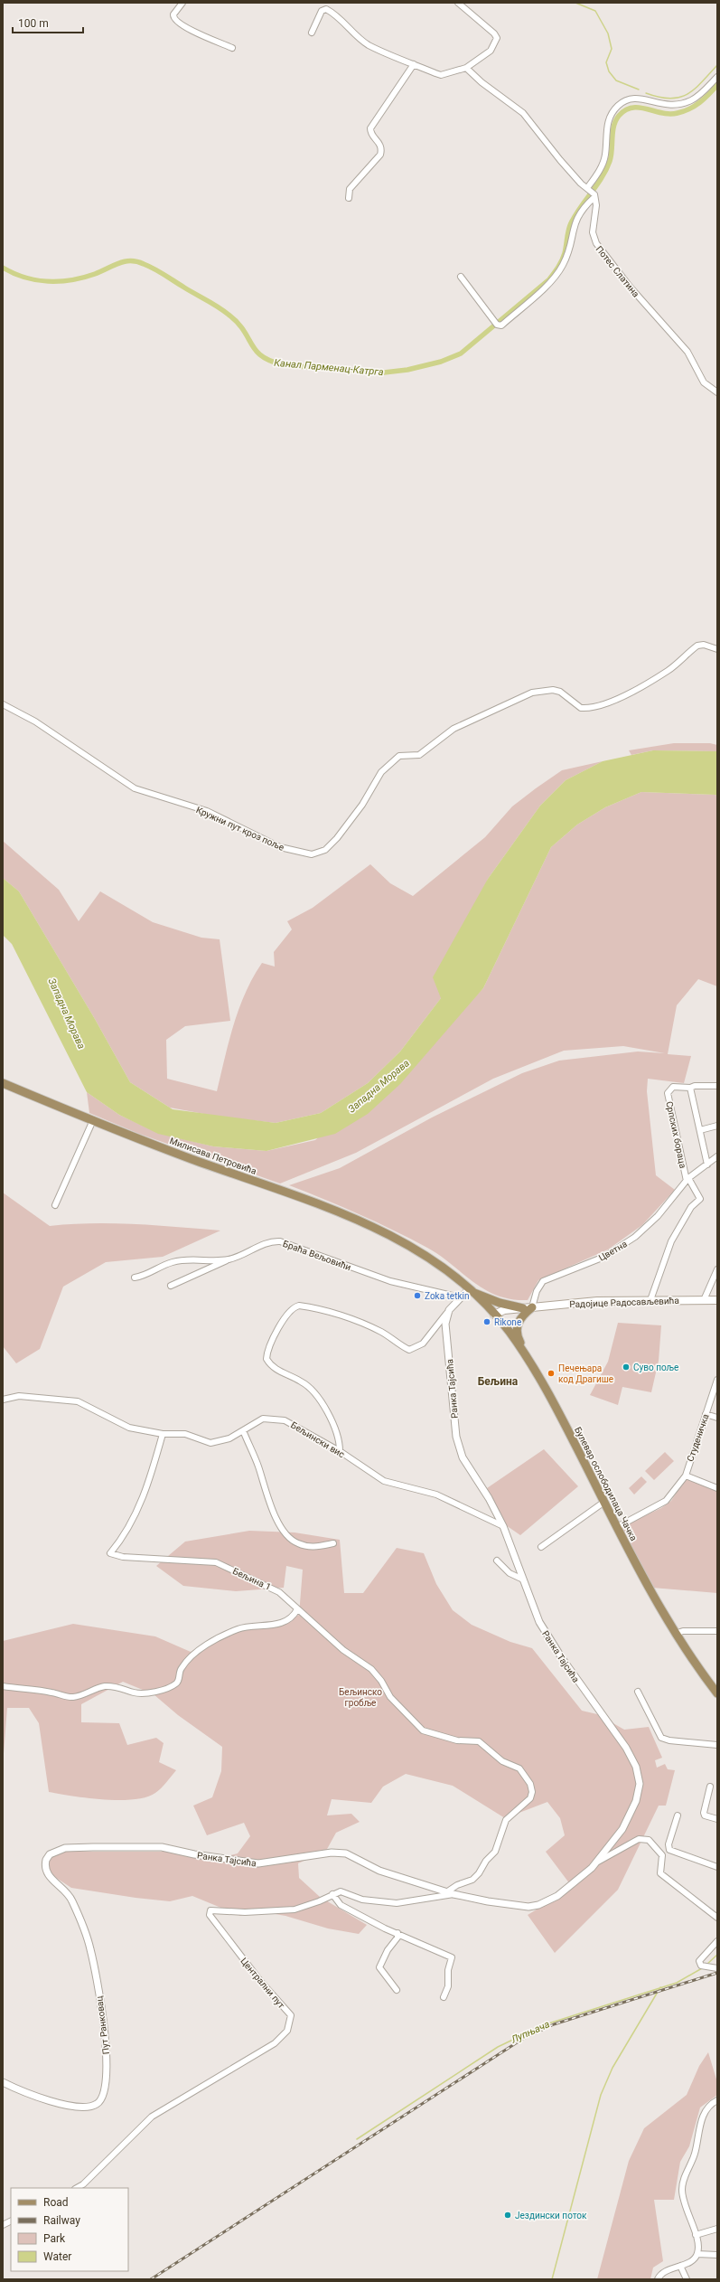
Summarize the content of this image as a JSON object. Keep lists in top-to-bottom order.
{
  "streets": {
    "main road": ["Милисава Петровића", "Радојице Радосављевића", "Булевар ослободилаца Чачка"],
    "street": [
      "Потес Слатина",
      "Кружни пут кроз поље",
      "Српских бораца",
      "Цветна",
      "Браћа Вељовићи",
      "Ранка Тајсића",
      "Студеничка",
      "Бељински вис",
      "Бељина 1",
      "Централни пут",
      "Пут Ранковац"
    ]
  },
  "crossings": [
    ["Српских бораца", "Цветна"],
    ["Српских бораца", "Радојице Радосављевића"],
    ["Милисава Петровића", "Булевар ослободилаца Чачка"],
    ["Цветна", "Радојице Радосављевића"],
    ["Радојице Радосављевића", "Булевар ослободилаца Чачка"],
    ["Ранка Тајсића", "Бељински вис"],
    ["Ранка Тајсића", "Централни пут"],
    ["Ранка Тајсића", "Пут Ранковац"],
    ["Бељински вис", "Бељина 1"]
  ],
  "districts": ["Бељина"],
  "water": ["Канал Парменац-Катрга", "Западна Морава", "Лупњача"],
  "parks": ["Бељинско гробље"],
  "places": [
    "Zoka tetkin",
    "Rikone",
    "Суво поље",
    "Печењара код Драгише",
    "Јездински поток"
  ],
  "legend": [
    "Road",
    "Railway",
    "Park",
    "Water"
  ],
  "scale_bar": "100 m"
}
